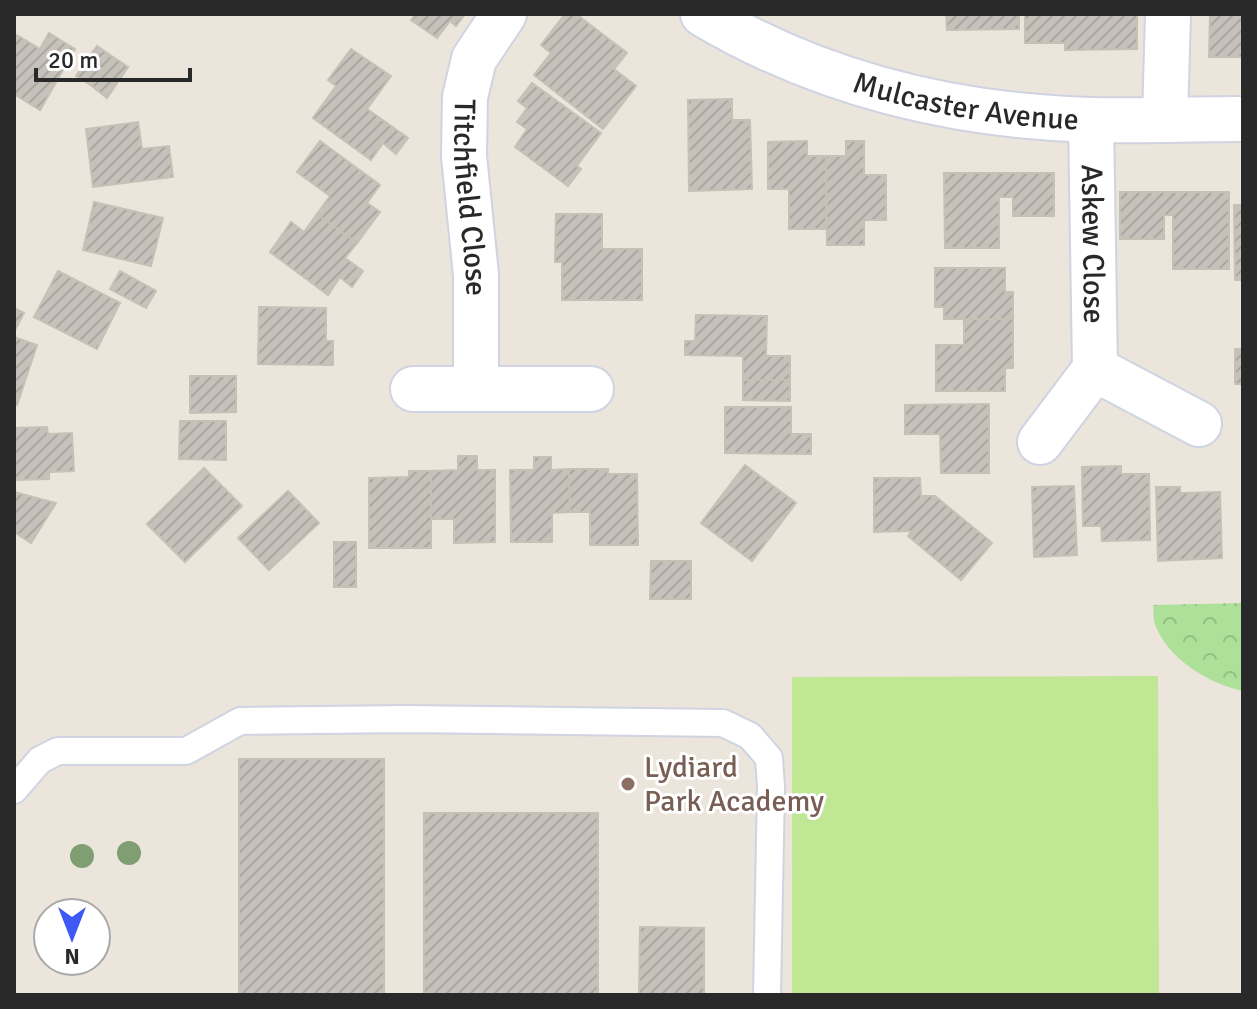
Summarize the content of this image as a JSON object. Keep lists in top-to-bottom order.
{
  "streets": {
    "street": ["Mulcaster Avenue", "Titchfield Close", "Askew Close"]
  },
  "crossings": [
    ["Mulcaster Avenue", "Askew Close"]
  ],
  "places": ["Lydiard Park Academy"],
  "scale_bar": "20 m",
  "north": "bottom"
}
